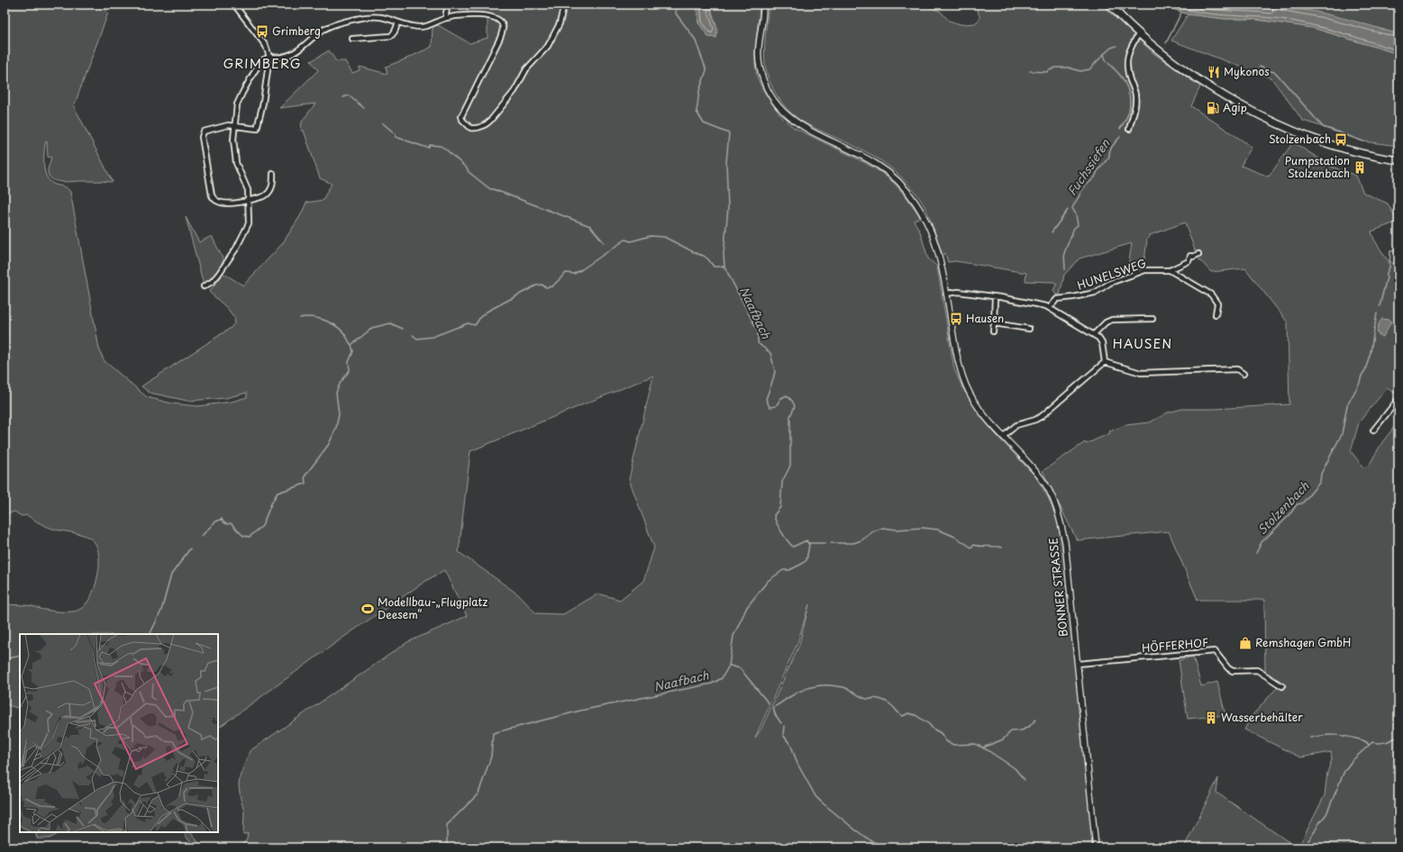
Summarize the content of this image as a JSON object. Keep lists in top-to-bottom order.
{
  "streets": {
    "street": ["HUNELSWEG", "BONNER STRASSE", "HÖFFERHOF"]
  },
  "crossings": [
    ["BONNER STRASSE", "HÖFFERHOF"]
  ],
  "districts": ["GRIMBERG", "HAUSEN"],
  "water": ["Fuchssiefen", "Naafbach", "Stolzenbach"],
  "places": {
    "bus stop": ["Grimberg", "Stolzenbach", "Hausen"],
    "restaurant": ["Mykonos"],
    "fuel station": ["Agip"],
    "building": ["Pumpstation Stolzenbach", "Wasserbehälter"],
    "sports": ["Modellbau-„Flugplatz Deesem“"],
    "shop": ["Remshagen GmbH"]
  }
}
